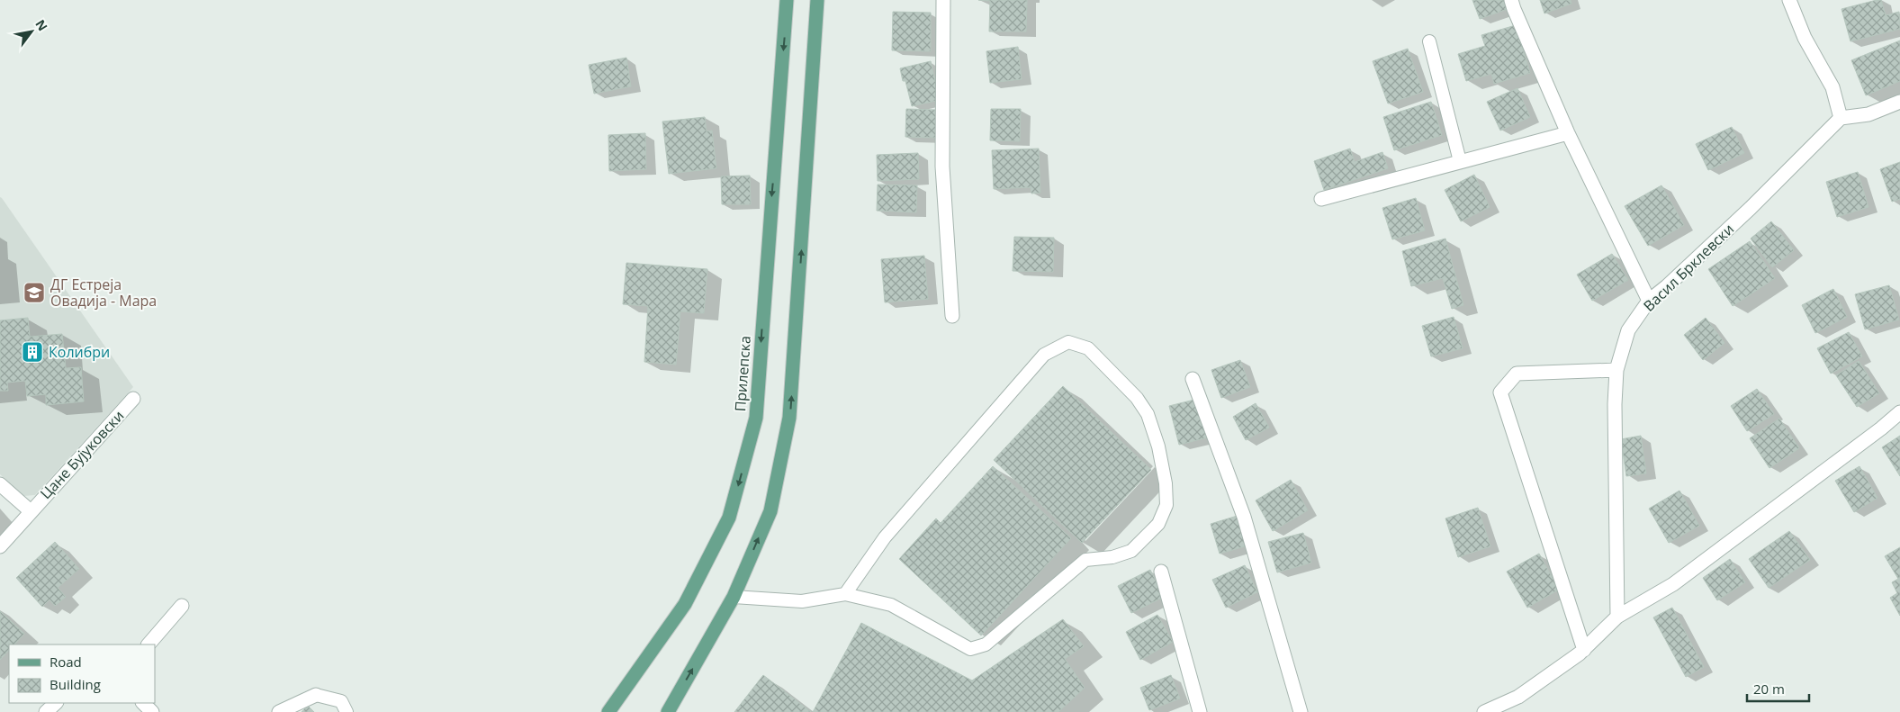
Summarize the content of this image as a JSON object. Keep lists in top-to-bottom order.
{
  "streets": {
    "main road": ["Прилепска"],
    "street": ["Васил Брклевски", "Цане Бујуковски"]
  },
  "places": {
    "school or university": ["ДГ Естреја Овадија - Мара"],
    "building": ["Колибри"]
  },
  "legend": ["Road", "Building"],
  "scale_bar": "20 m",
  "north": "top right"
}
